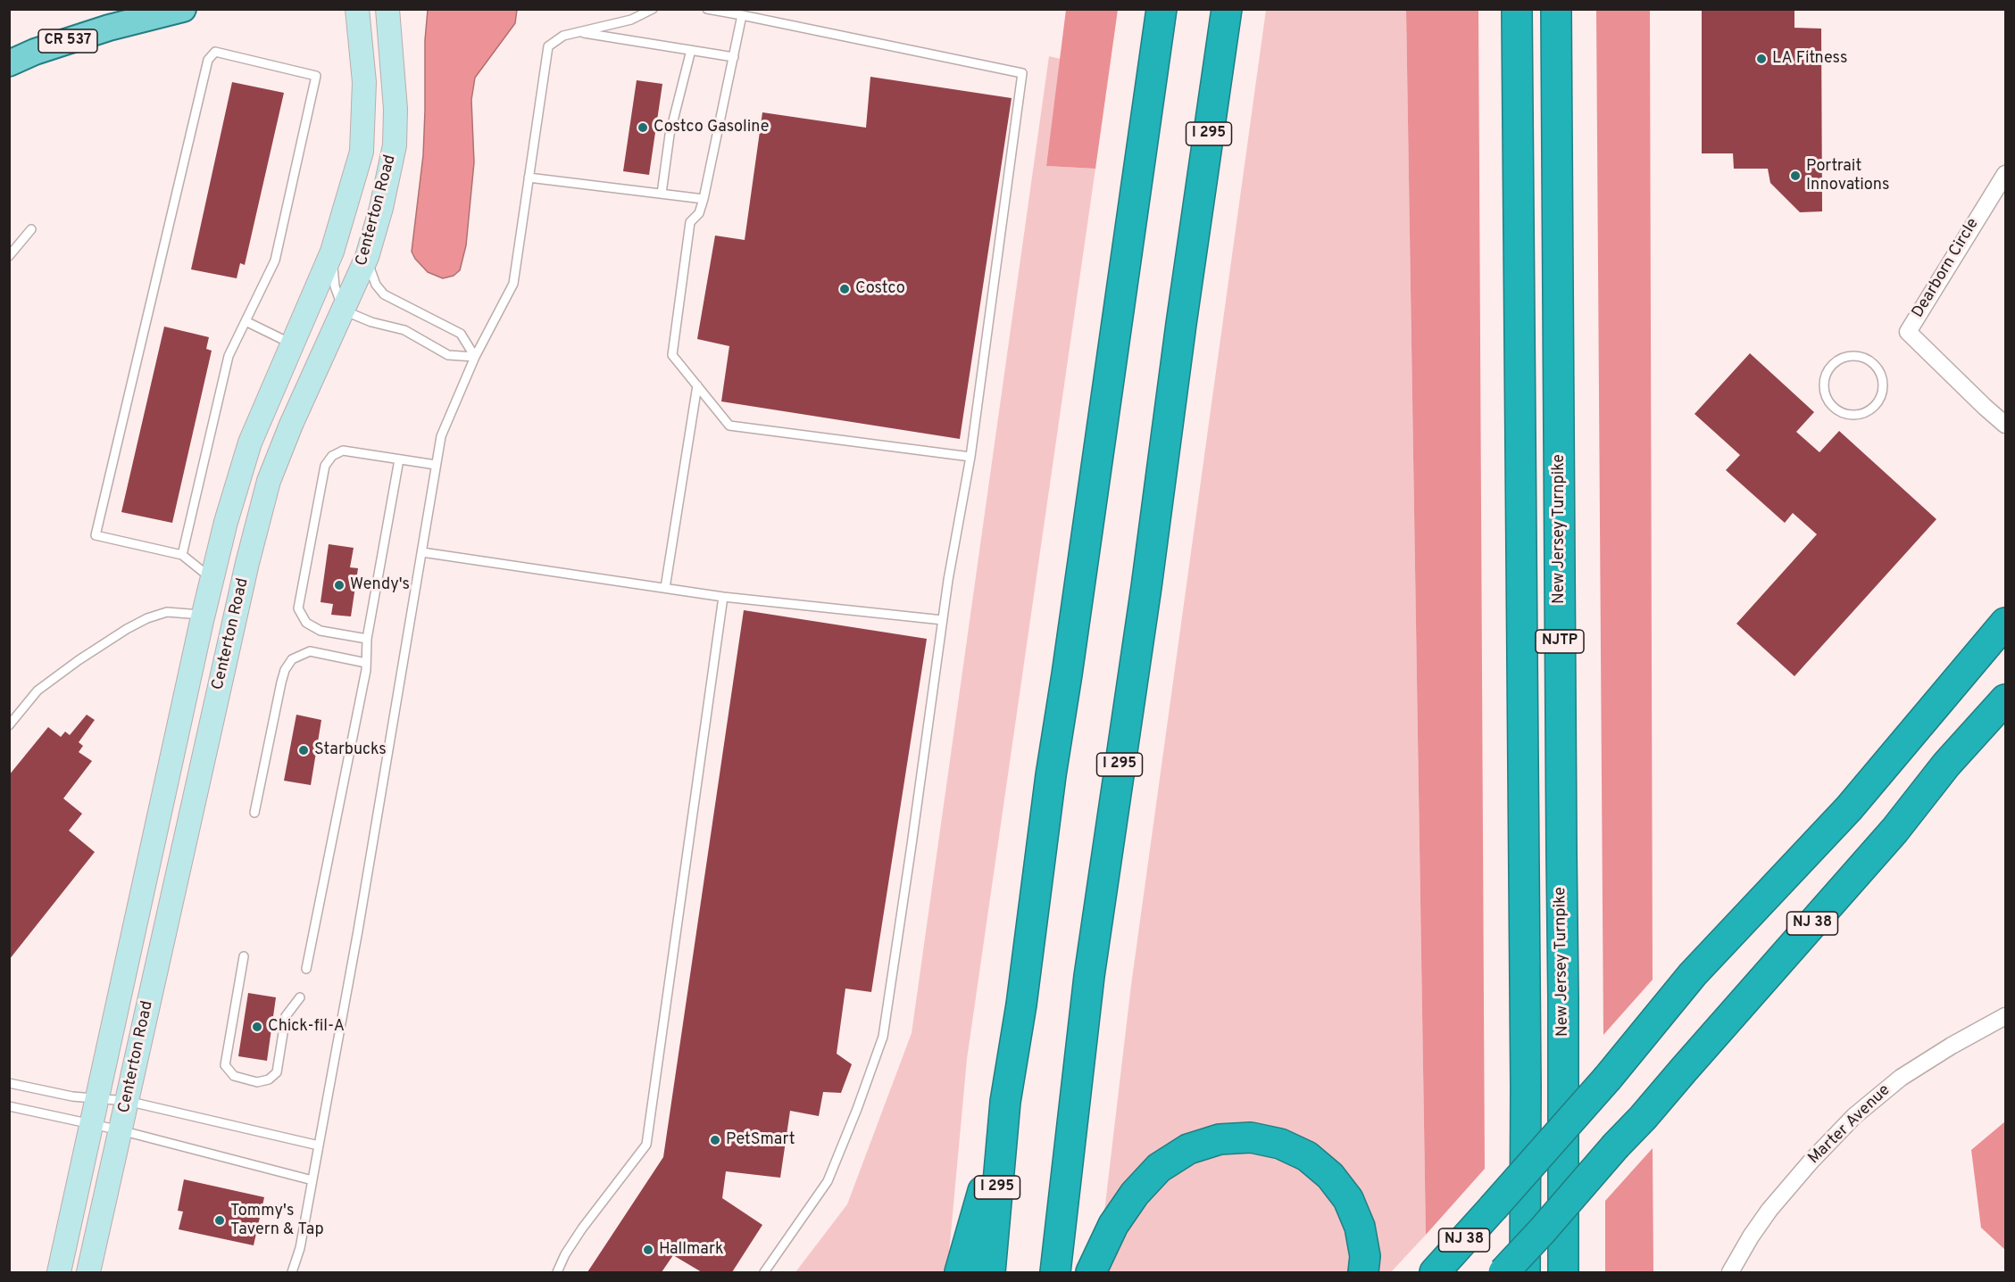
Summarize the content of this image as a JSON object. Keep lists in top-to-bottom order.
{
  "streets": {
    "highway": [
      "I 295",
      "New Jersey Turnpike",
      "NJTP",
      "NJ 38"
    ],
    "main road": ["CR 537", "Centerton Road"],
    "street": ["Dearborn Circle", "Marter Avenue"]
  },
  "places": [
    "LA Fitness",
    "Costco Gasoline",
    "Portrait Innovations",
    "Costco",
    "Wendy's",
    "Starbucks",
    "Chick-fil-A",
    "PetSmart",
    "Tommy's Tavern & Tap",
    "Hallmark"
  ]
}
